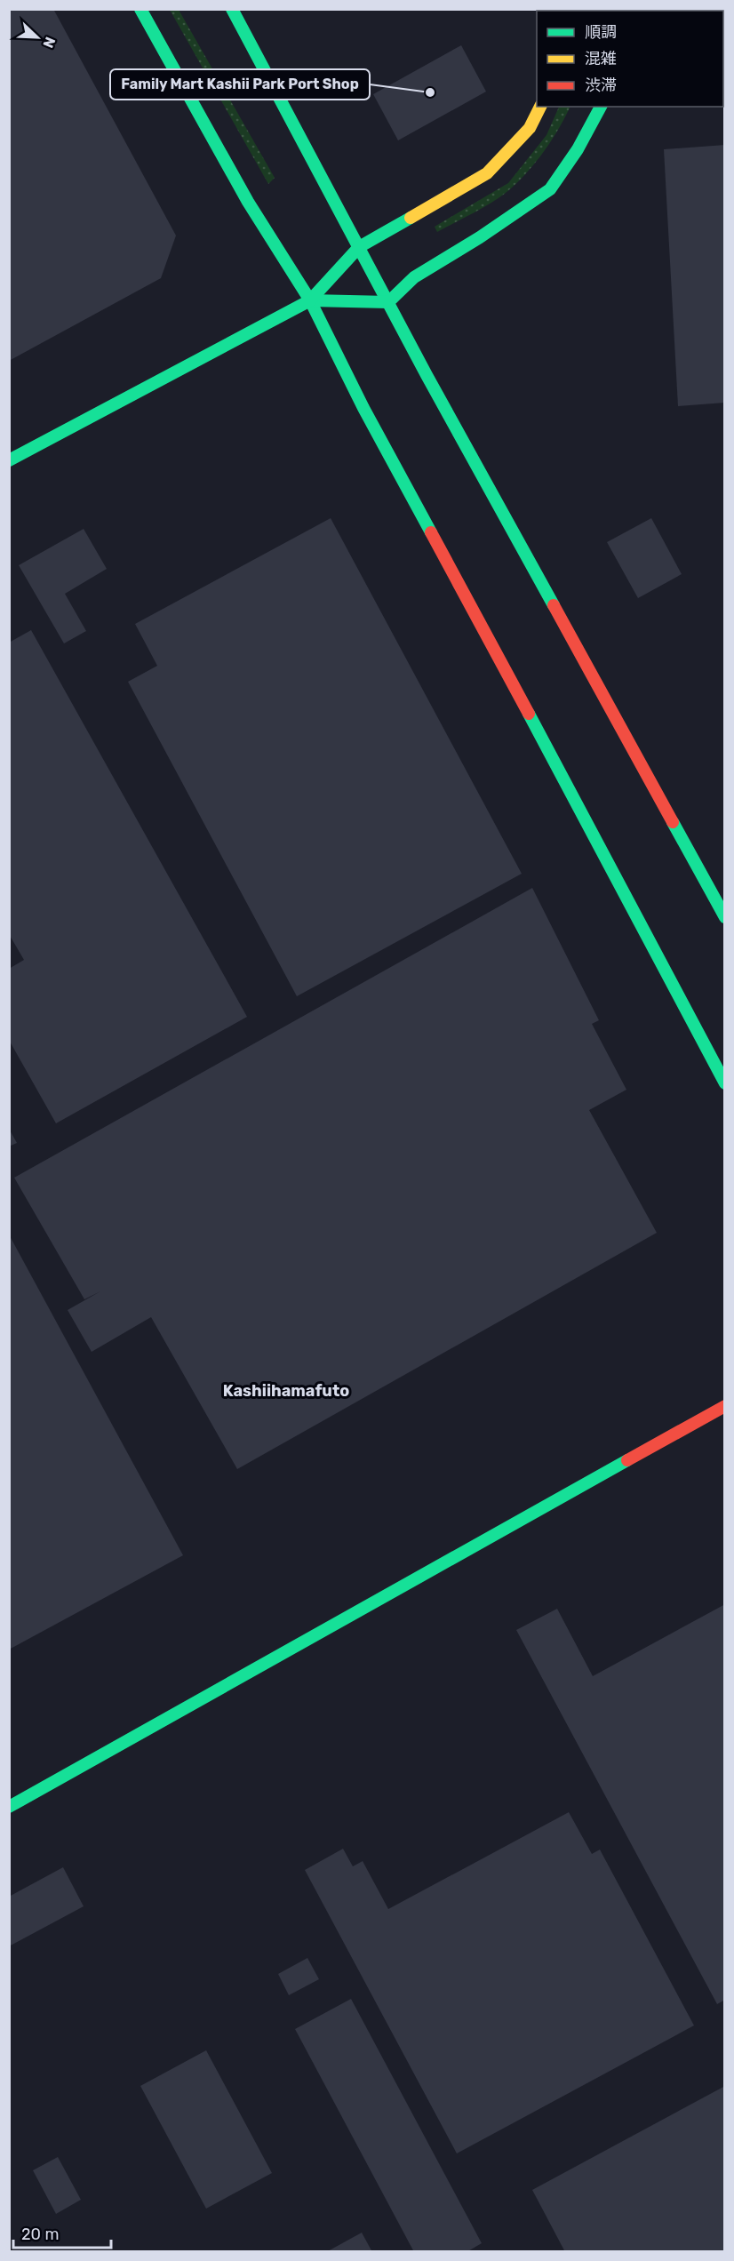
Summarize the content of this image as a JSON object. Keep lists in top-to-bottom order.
{
  "districts": ["Kashiihamafuto"],
  "places": ["Family Mart Kashii Park Port Shop"],
  "legend": ["順調", "混雑", "渋滞"],
  "scale_bar": "20 m",
  "north": "bottom right"
}
